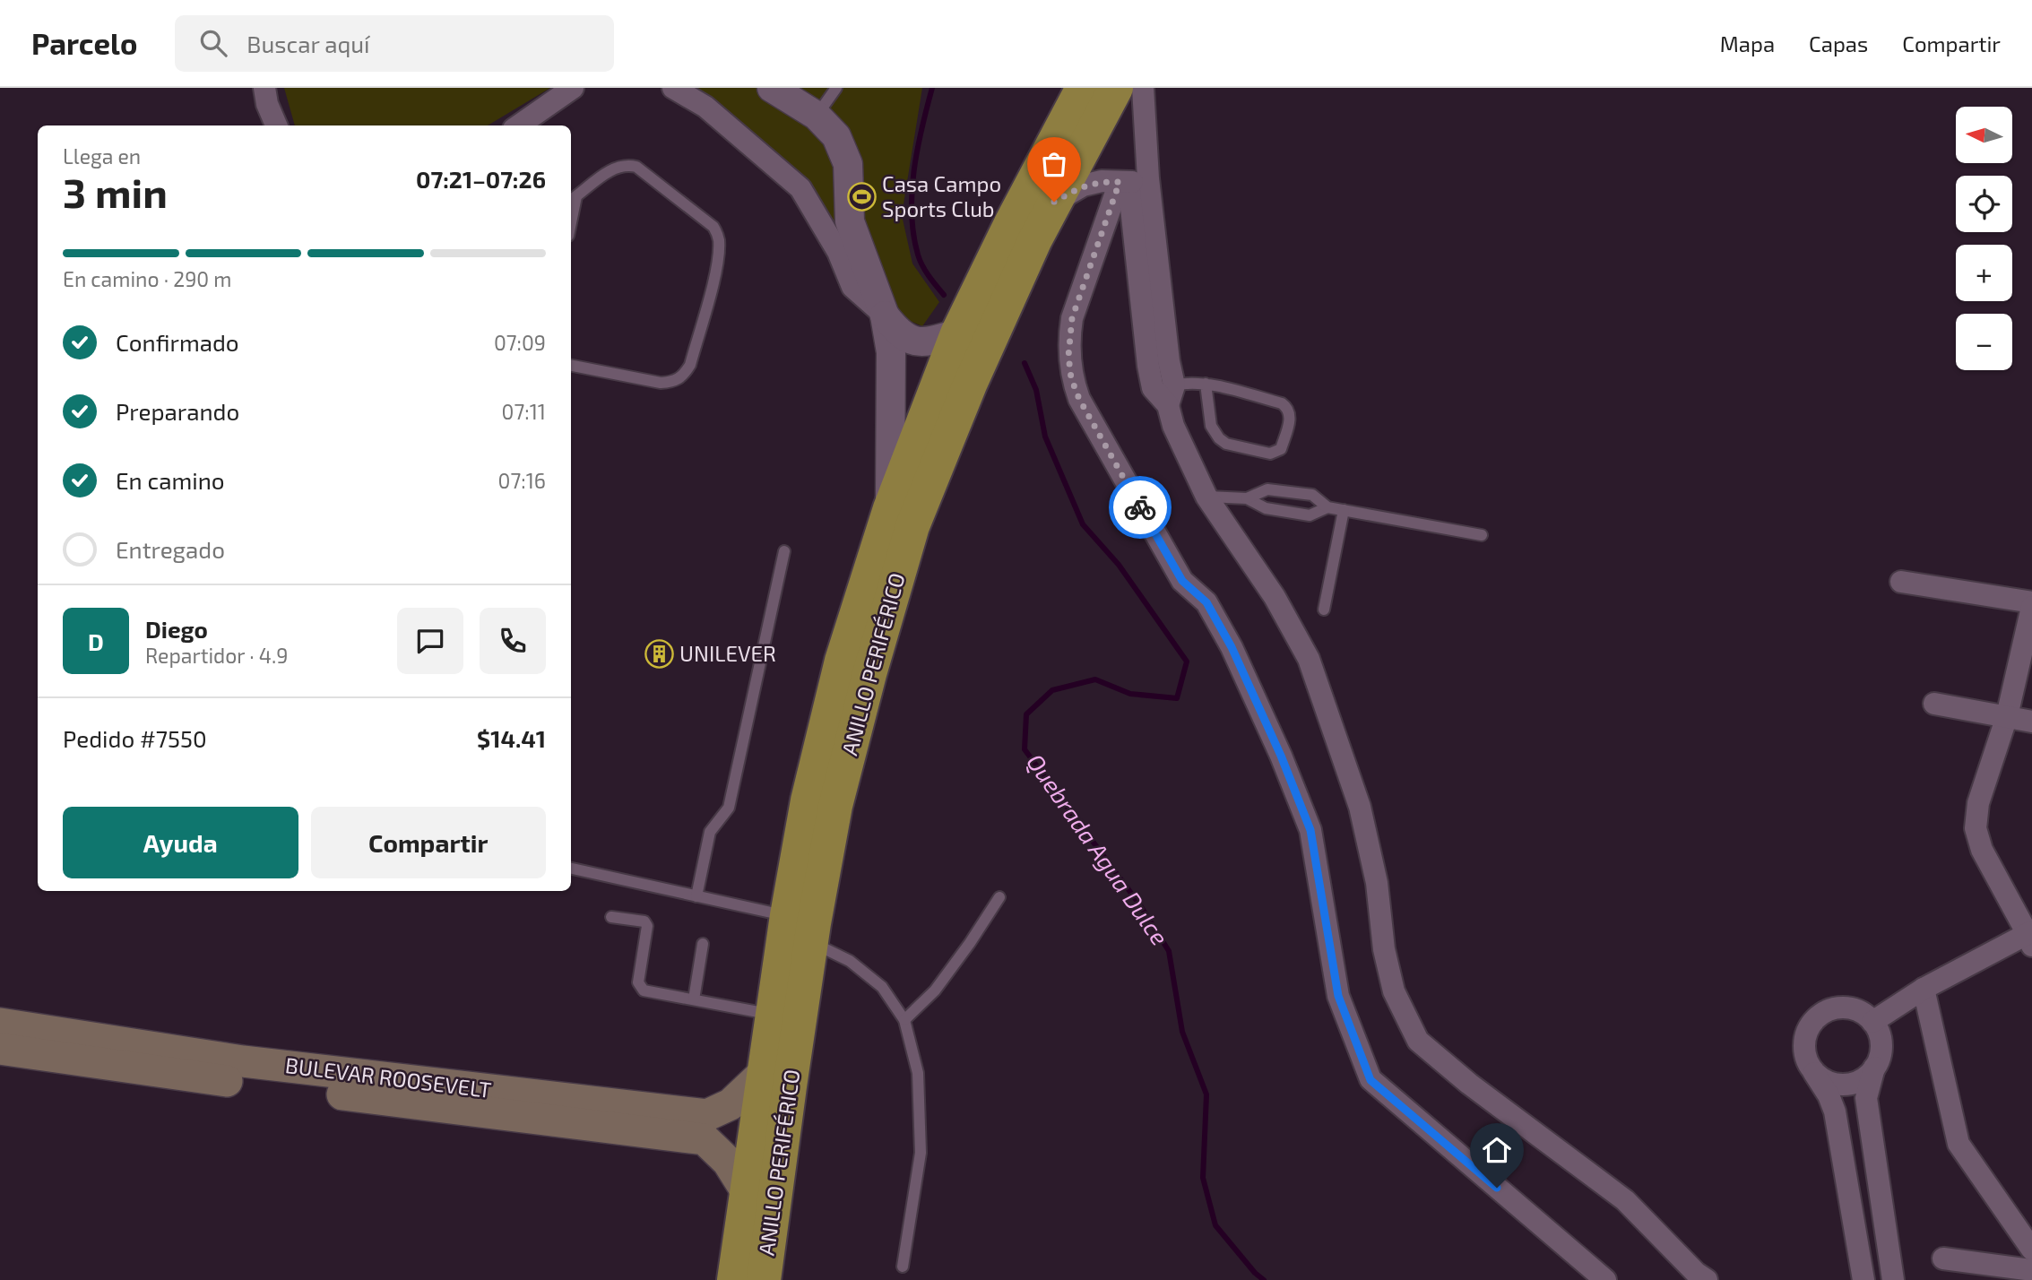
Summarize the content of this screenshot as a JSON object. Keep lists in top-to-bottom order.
{
  "streets": {
    "highway": ["ANILLO PERIFÉRICO"],
    "main road": ["BULEVAR ROOSEVELT"]
  },
  "water": ["Quebrada Agua Dulce"],
  "places": {
    "sports": ["Casa Campo Sports Club"],
    "building": ["UNILEVER"]
  },
  "north": "left",
  "page": {
    "header": "Parcelo",
    "search": "Buscar aquí",
    "nav": ["Mapa", "Capas", "Compartir"],
    "map_buttons": ["+", "−"],
    "heading": ["3 min", "Llega en", "07:21–07:26"],
    "panel": [
      "Diego",
      "Repartidor · 4.9",
      "Pedido #7550",
      "$14.41"
    ],
    "bar": "En camino · 290 m",
    "list": [
      ["Confirmado", "07:09"],
      ["Preparando", "07:11"],
      ["En camino", "07:16"],
      "Entregado"
    ],
    "round": "D",
    "buttons": ["Ayuda", "Compartir"]
  }
}
